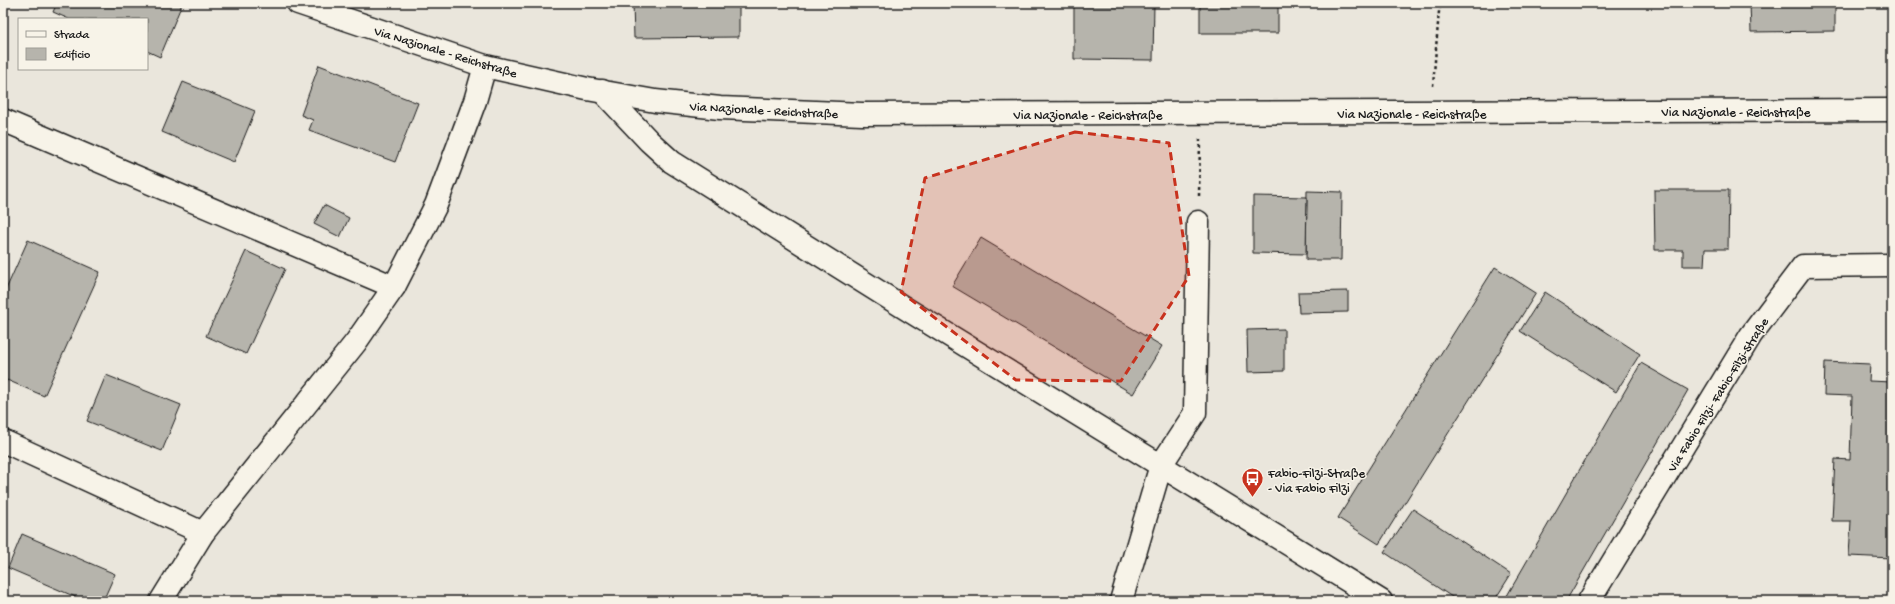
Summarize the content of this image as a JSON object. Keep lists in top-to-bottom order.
{
  "streets": {
    "street": ["Via Nazionale - Reichstraße", "Via Fabio Filzi- Fabio-Filzi-Straße"]
  },
  "places": {
    "bus stop": ["Fabio-Filzi-Straße - Via Fabio Filzi"]
  },
  "legend": ["Strada", "Edificio"]
}
